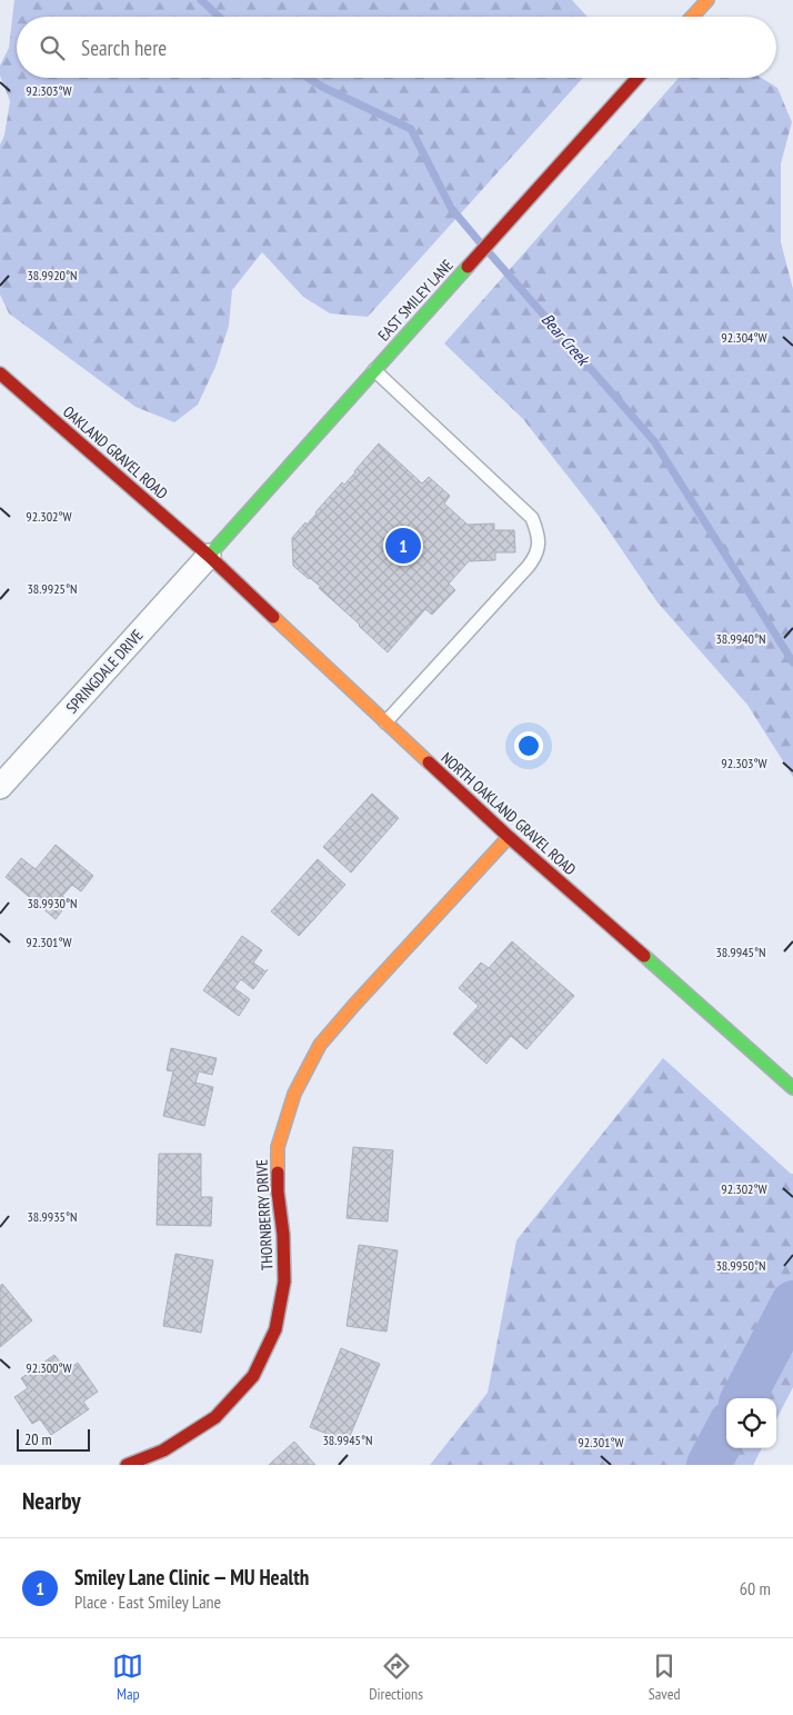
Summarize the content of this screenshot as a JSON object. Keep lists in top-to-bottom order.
{
  "streets": {
    "street": [
      "EAST SMILEY LANE",
      "OAKLAND GRAVEL ROAD",
      "SPRINGDALE DRIVE",
      "NORTH OAKLAND GRAVEL ROAD",
      "THORNBERRY DRIVE"
    ]
  },
  "crossings": [
    ["EAST SMILEY LANE", "OAKLAND GRAVEL ROAD"],
    ["EAST SMILEY LANE", "SPRINGDALE DRIVE"],
    ["EAST SMILEY LANE", "NORTH OAKLAND GRAVEL ROAD"],
    ["OAKLAND GRAVEL ROAD", "SPRINGDALE DRIVE"],
    ["OAKLAND GRAVEL ROAD", "NORTH OAKLAND GRAVEL ROAD"],
    ["SPRINGDALE DRIVE", "NORTH OAKLAND GRAVEL ROAD"],
    ["NORTH OAKLAND GRAVEL ROAD", "THORNBERRY DRIVE"]
  ],
  "water": ["Bear Creek"],
  "scale_bar": "20 m",
  "page": {
    "search": "Search here",
    "pins": "1",
    "scale": "20 m",
    "heading": "Nearby",
    "list": [
      {
        "mark": "1",
        "name": "Smiley Lane Clinic — MU Health",
        "note": "Place · East Smiley Lane",
        "value": "60 m"
      }
    ],
    "nav": ["Map", "Directions", "Saved"]
  },
  "coordinates": [
    "92.303°W",
    "38.9920°N",
    "92.304°W",
    "92.302°W",
    "38.9925°N",
    "38.9940°N",
    "38.9930°N",
    "92.301°W",
    "38.9945°N",
    "38.9935°N",
    "38.9950°N",
    "92.300°W"
  ]
}
